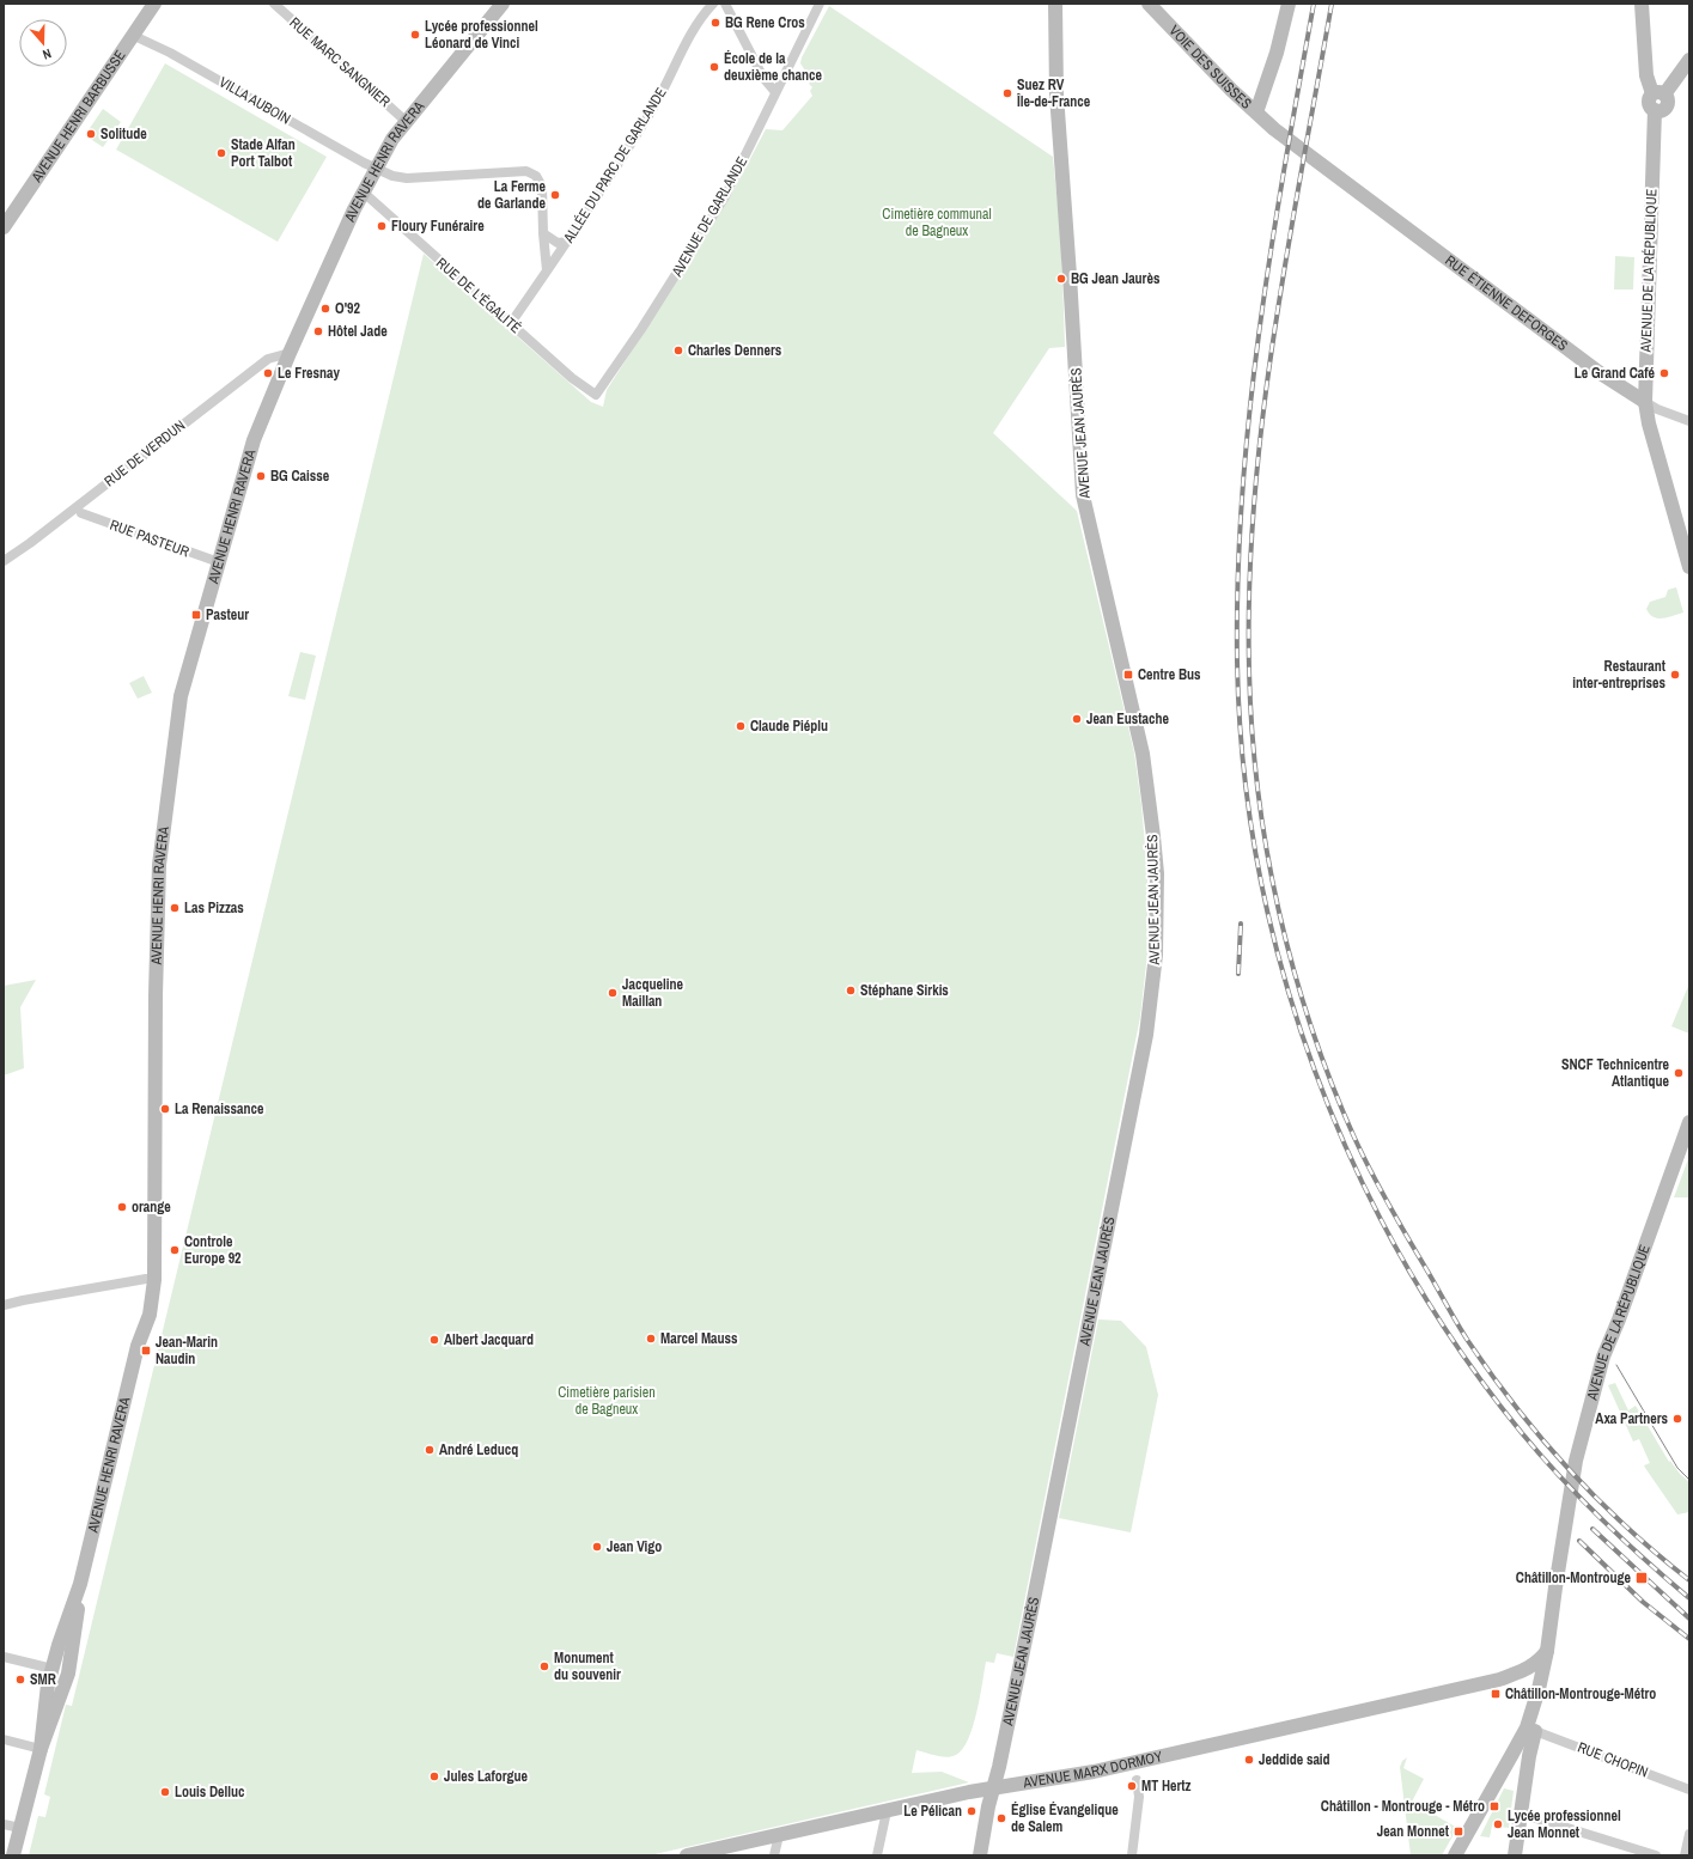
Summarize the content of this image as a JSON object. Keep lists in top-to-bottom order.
{
  "streets": {
    "street": [
      "RUE MARC SANGNIER",
      "VOIE DES SUISSES",
      "VILLA AUBOIN",
      "AVENUE HENRI BARBUSSE",
      "AVENUE HENRI RAVERA",
      "ALLÉE DU PARC DE GARLANDE",
      "AVENUE DE GARLANDE",
      "AVENUE DE LA RÉPUBLIQUE",
      "RUE DE L'ÉGALITÉ",
      "RUE ÉTIENNE DEFORGES",
      "AVENUE JEAN JAURÈS",
      "RUE DE VERDUN",
      "RUE PASTEUR",
      "RUE CHOPIN",
      "AVENUE MARX DORMOY"
    ]
  },
  "crossings": [
    ["RUE MARC SANGNIER", "AVENUE HENRI RAVERA"],
    ["VOIE DES SUISSES", "RUE ÉTIENNE DEFORGES"],
    ["VILLA AUBOIN", "AVENUE HENRI BARBUSSE"],
    ["VILLA AUBOIN", "AVENUE HENRI RAVERA"],
    ["VILLA AUBOIN", "ALLÉE DU PARC DE GARLANDE"],
    ["AVENUE HENRI RAVERA", "RUE DE L'ÉGALITÉ"],
    ["AVENUE HENRI RAVERA", "RUE DE VERDUN"],
    ["AVENUE HENRI RAVERA", "RUE PASTEUR"],
    ["ALLÉE DU PARC DE GARLANDE", "RUE DE L'ÉGALITÉ"],
    ["AVENUE DE GARLANDE", "RUE DE L'ÉGALITÉ"],
    ["AVENUE DE LA RÉPUBLIQUE", "RUE ÉTIENNE DEFORGES"],
    ["AVENUE DE LA RÉPUBLIQUE", "AVENUE MARX DORMOY"],
    ["AVENUE JEAN JAURÈS", "AVENUE MARX DORMOY"]
  ],
  "parks": ["Cimetière communal de Bagneux", "Cimetière parisien de Bagneux"],
  "places": {
    "other": [
      "BG Rene Cros",
      "Lycée professionnel Léonard de Vinci",
      "École de la deuxième chance",
      "Suez RV Île-de-France",
      "Solitude",
      "Stade Alfan Port Talbot",
      "La Ferme de Garlande",
      "Floury Funéraire",
      "BG Jean Jaurès",
      "O'92",
      "Hôtel Jade",
      "Charles Denners",
      "Le Fresnay",
      "Le Grand Café",
      "BG Caisse",
      "Restaurant inter-entreprises",
      "Jean Eustache",
      "Claude Piéplu",
      "Las Pizzas",
      "Stéphane Sirkis",
      "Jacqueline Maillan",
      "SNCF Technicentre Atlantique",
      "La Renaissance",
      "orange",
      "Controle Europe 92",
      "Marcel Mauss",
      "Albert Jacquard",
      "Axa Partners",
      "André Leducq",
      "Jean Vigo",
      "Monument du souvenir",
      "SMR",
      "Jeddide said",
      "Jules Laforgue",
      "MT Hertz",
      "Louis Delluc",
      "Le Pélican",
      "Église Évangelique de Salem",
      "Lycée professionnel Jean Monnet"
    ],
    "transit": [
      "Pasteur",
      "Centre Bus",
      "Jean-Marin Naudin",
      "Châtillon-Montrouge",
      "Châtillon-Montrouge-Métro",
      "Châtillon - Montrouge - Métro",
      "Jean Monnet"
    ]
  },
  "north": "bottom"
}
